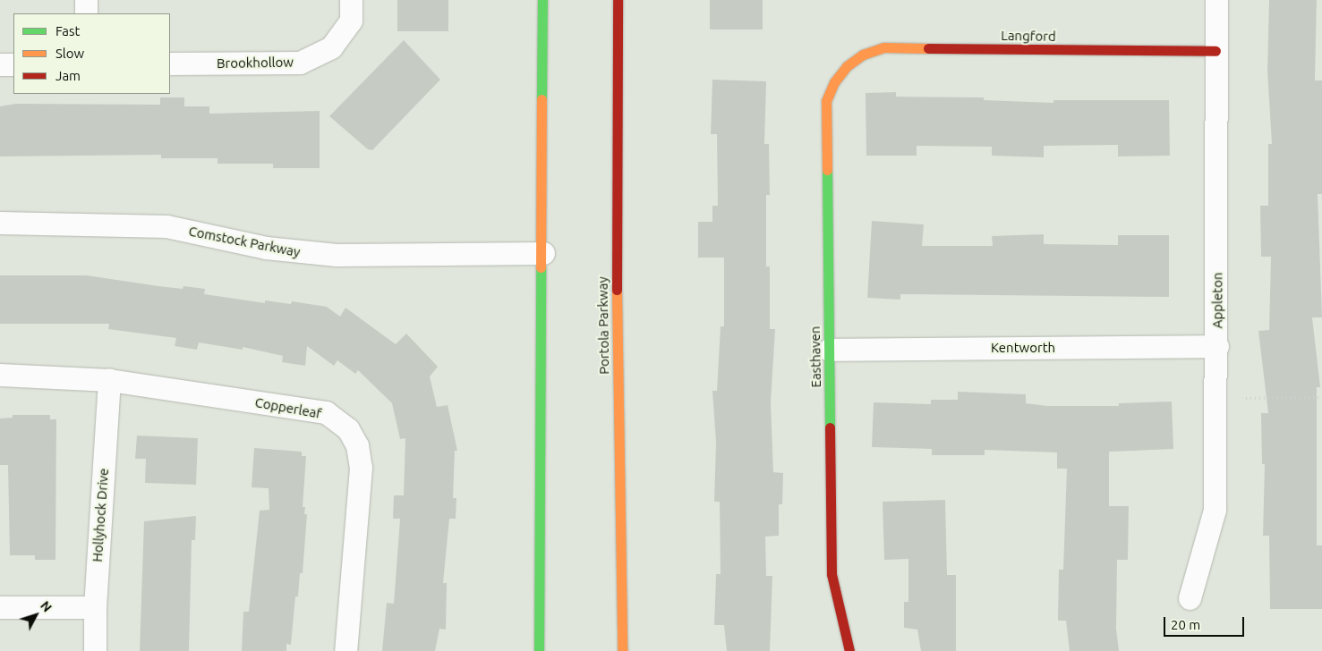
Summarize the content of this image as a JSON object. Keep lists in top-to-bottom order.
{
  "streets": {
    "main road": ["Langford", "Portola Parkway", "Easthaven"],
    "street": [
      "Brookhollow",
      "Comstock Parkway",
      "Appleton",
      "Kentworth",
      "Copperleaf",
      "Hollyhock Drive"
    ]
  },
  "crossings": [
    ["Langford", "Appleton"],
    ["Langford", "Easthaven"],
    ["Appleton", "Kentworth"],
    ["Kentworth", "Easthaven"],
    ["Copperleaf", "Hollyhock Drive"]
  ],
  "legend": ["Fast", "Slow", "Jam"],
  "scale_bar": "20 m",
  "north": "top right"
}
